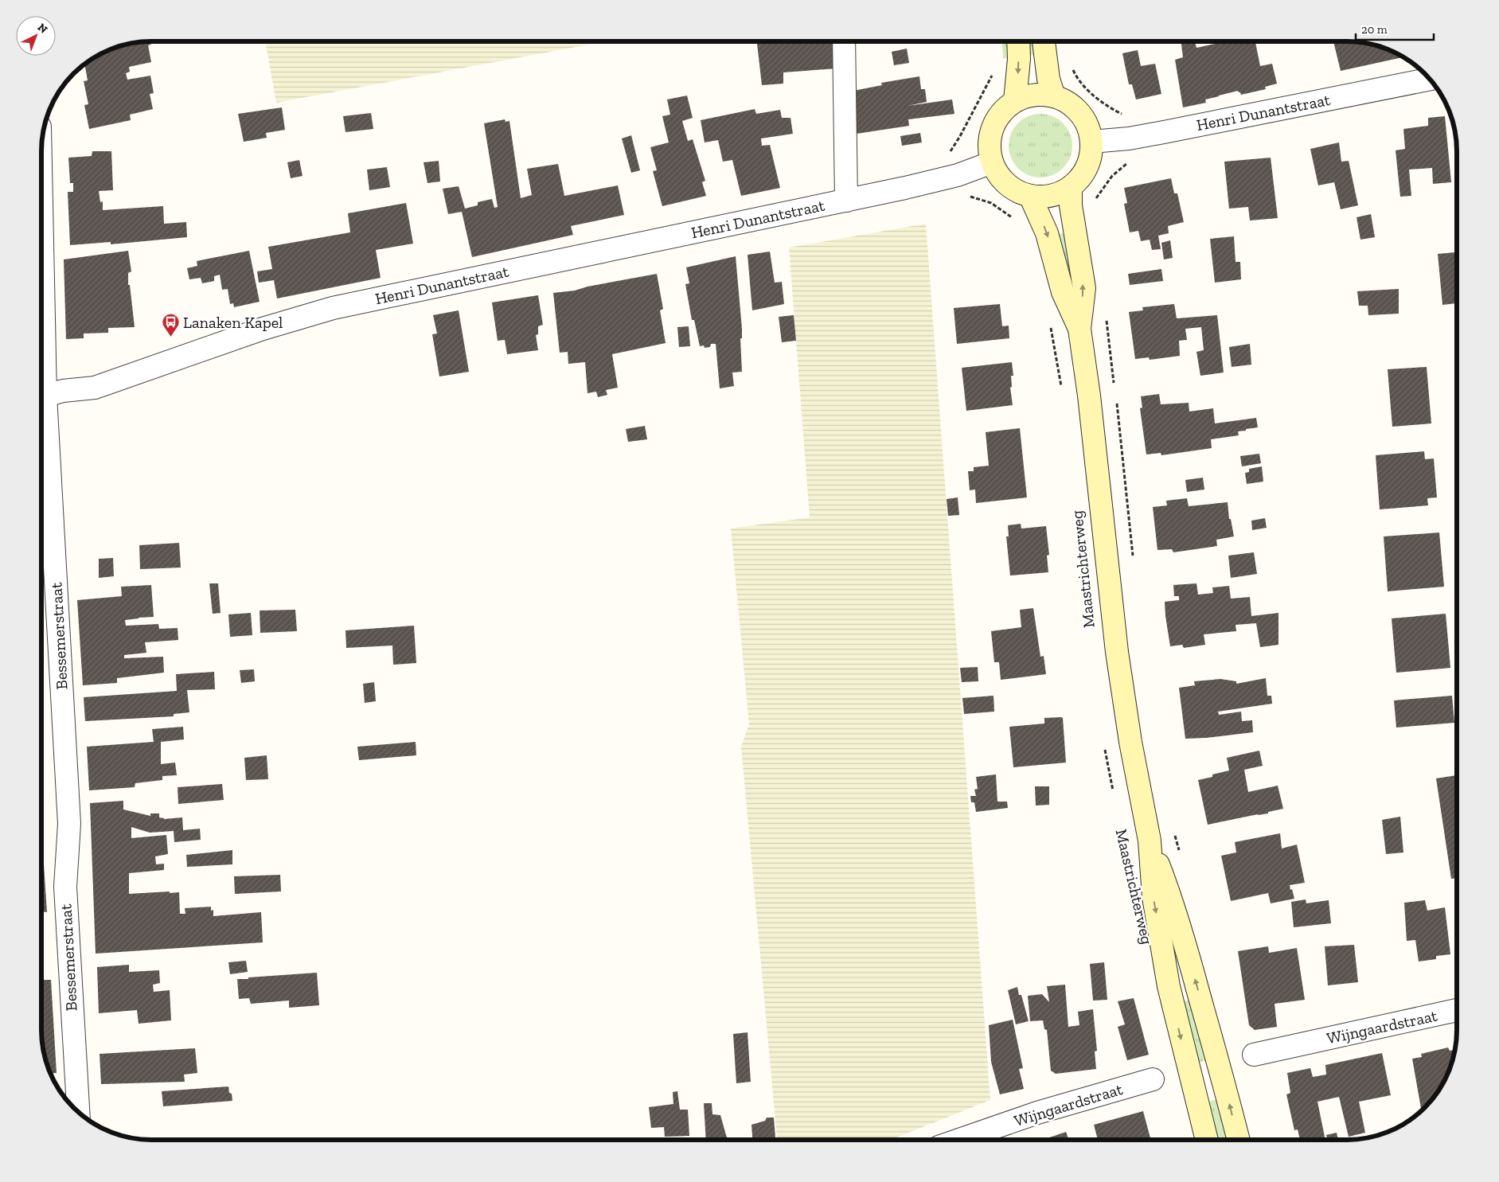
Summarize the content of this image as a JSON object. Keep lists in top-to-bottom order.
{
  "streets": {
    "main road": ["Maastrichterweg"],
    "street": ["Henri Dunantstraat", "Bessemerstraat", "Wijngaardstraat"]
  },
  "crossings": [
    ["Henri Dunantstraat", "Maastrichterweg"],
    ["Henri Dunantstraat", "Bessemerstraat"]
  ],
  "places": {
    "bus stop": ["Lanaken Kapel"]
  },
  "scale_bar": "20 m",
  "north": "top right"
}
